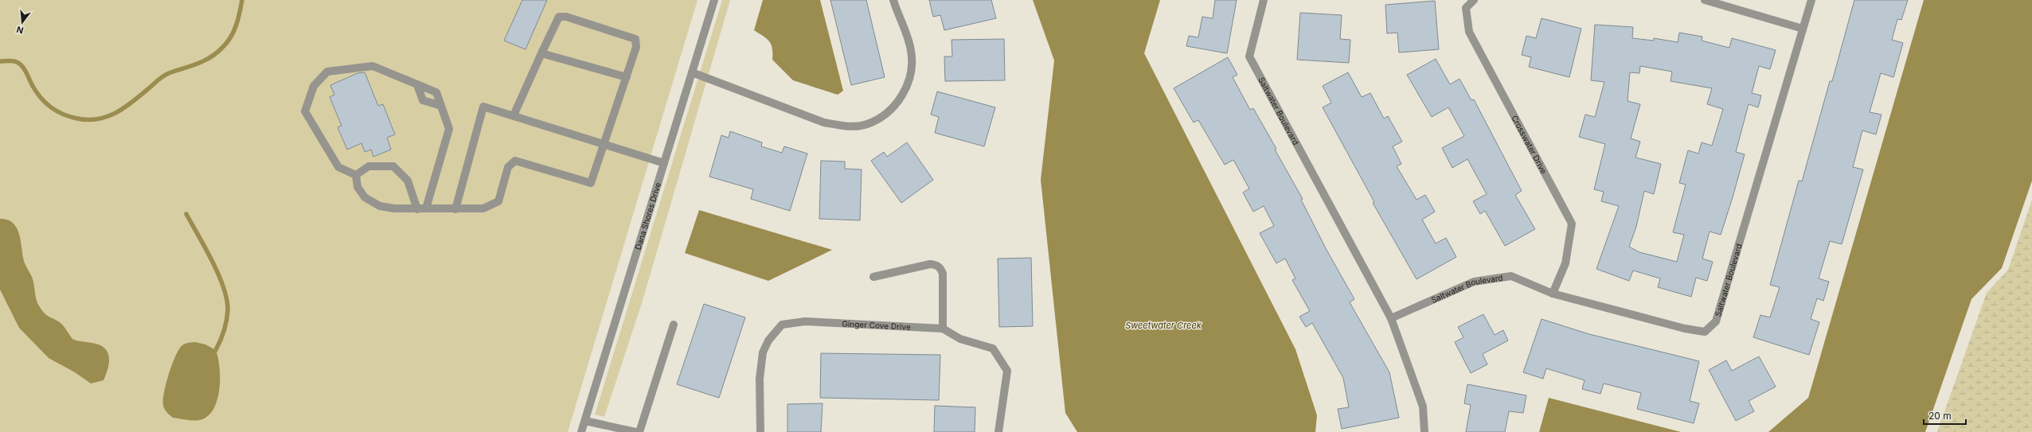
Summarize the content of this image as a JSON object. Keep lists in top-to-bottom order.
{
  "streets": {
    "street": [
      "Saltwater Boulevard",
      "Crosswater Drive",
      "Dana Shores Drive",
      "Ginger Cove Drive"
    ]
  },
  "crossings": [
    ["Saltwater Boulevard", "Crosswater Drive"]
  ],
  "water": ["Sweetwater Creek"],
  "scale_bar": "20 m",
  "north": "bottom"
}
